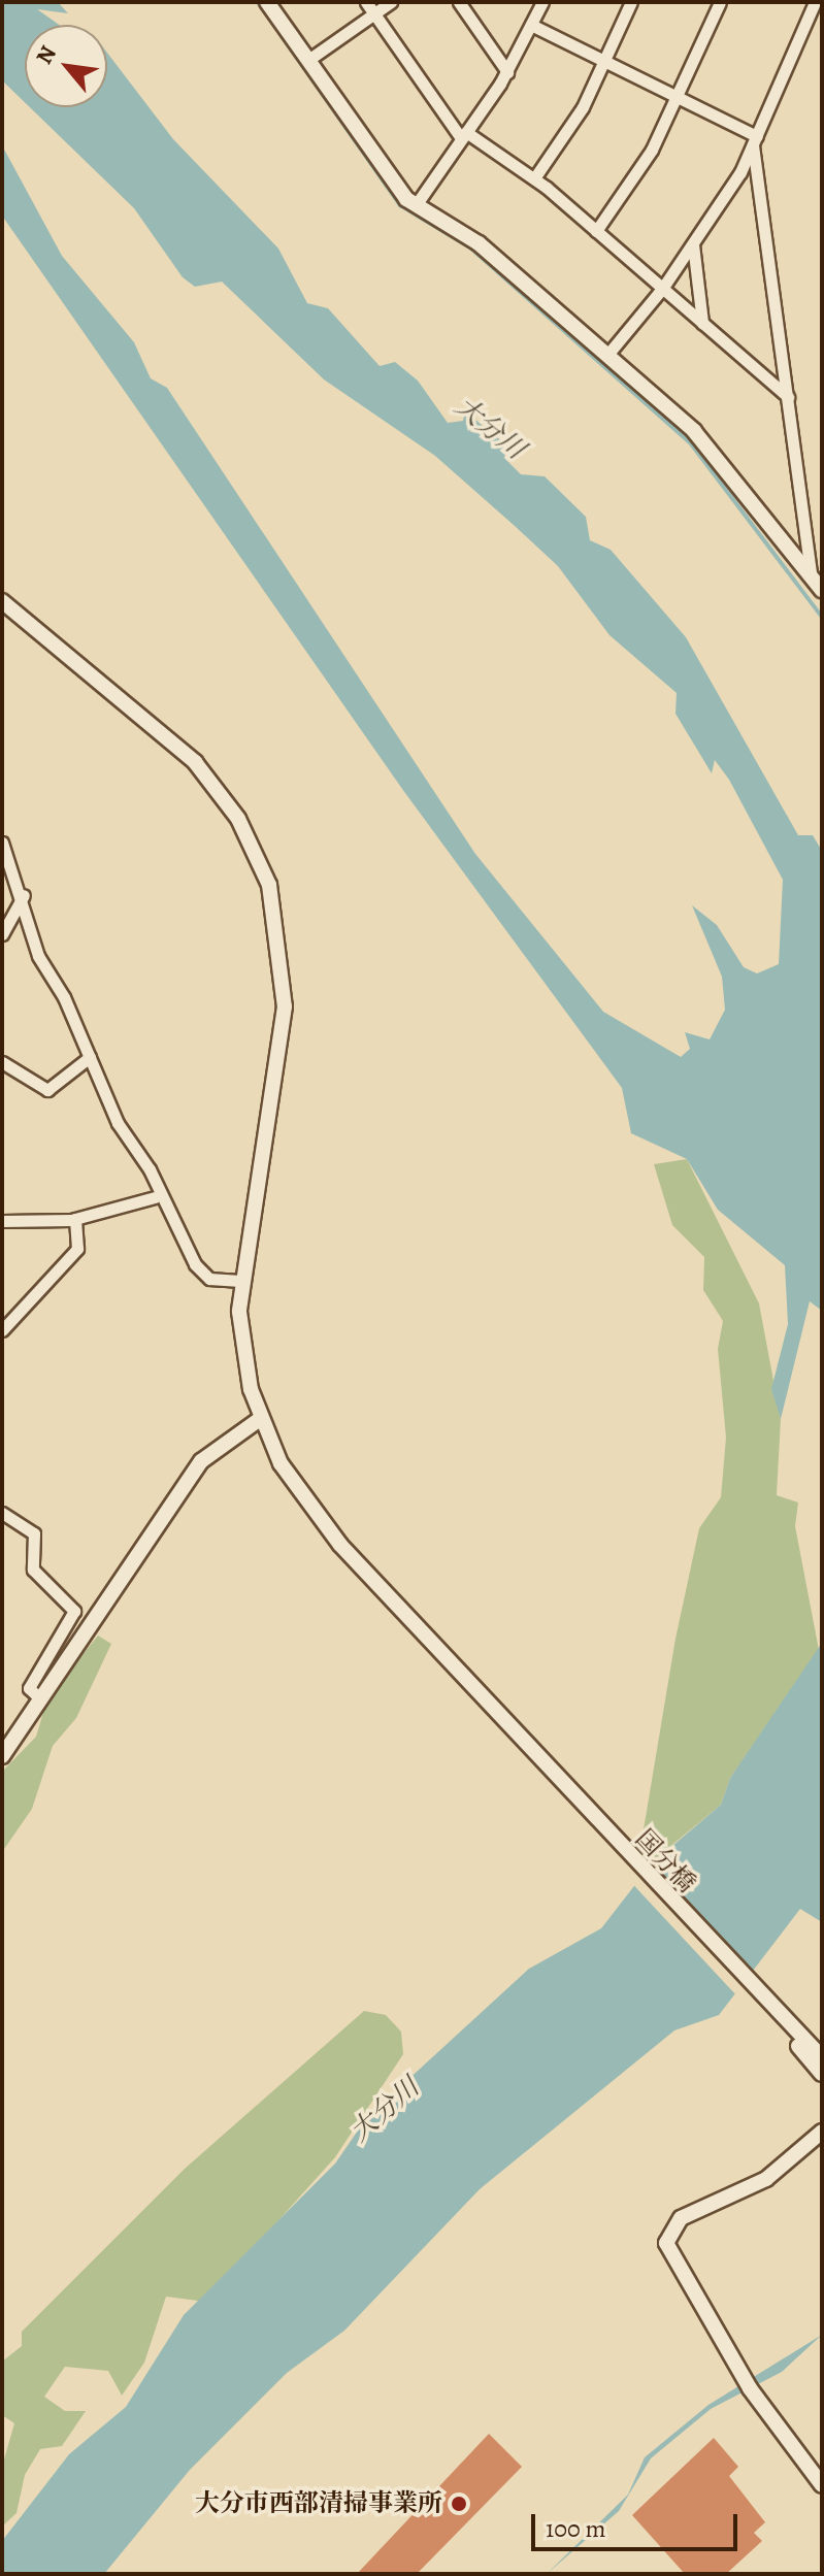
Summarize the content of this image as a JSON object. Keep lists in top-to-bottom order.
{
  "streets": {
    "street": ["国分橋"]
  },
  "water": ["大分川"],
  "places": ["大分市西部清掃事業所"],
  "scale_bar": "100 m",
  "north": "top left"
}
